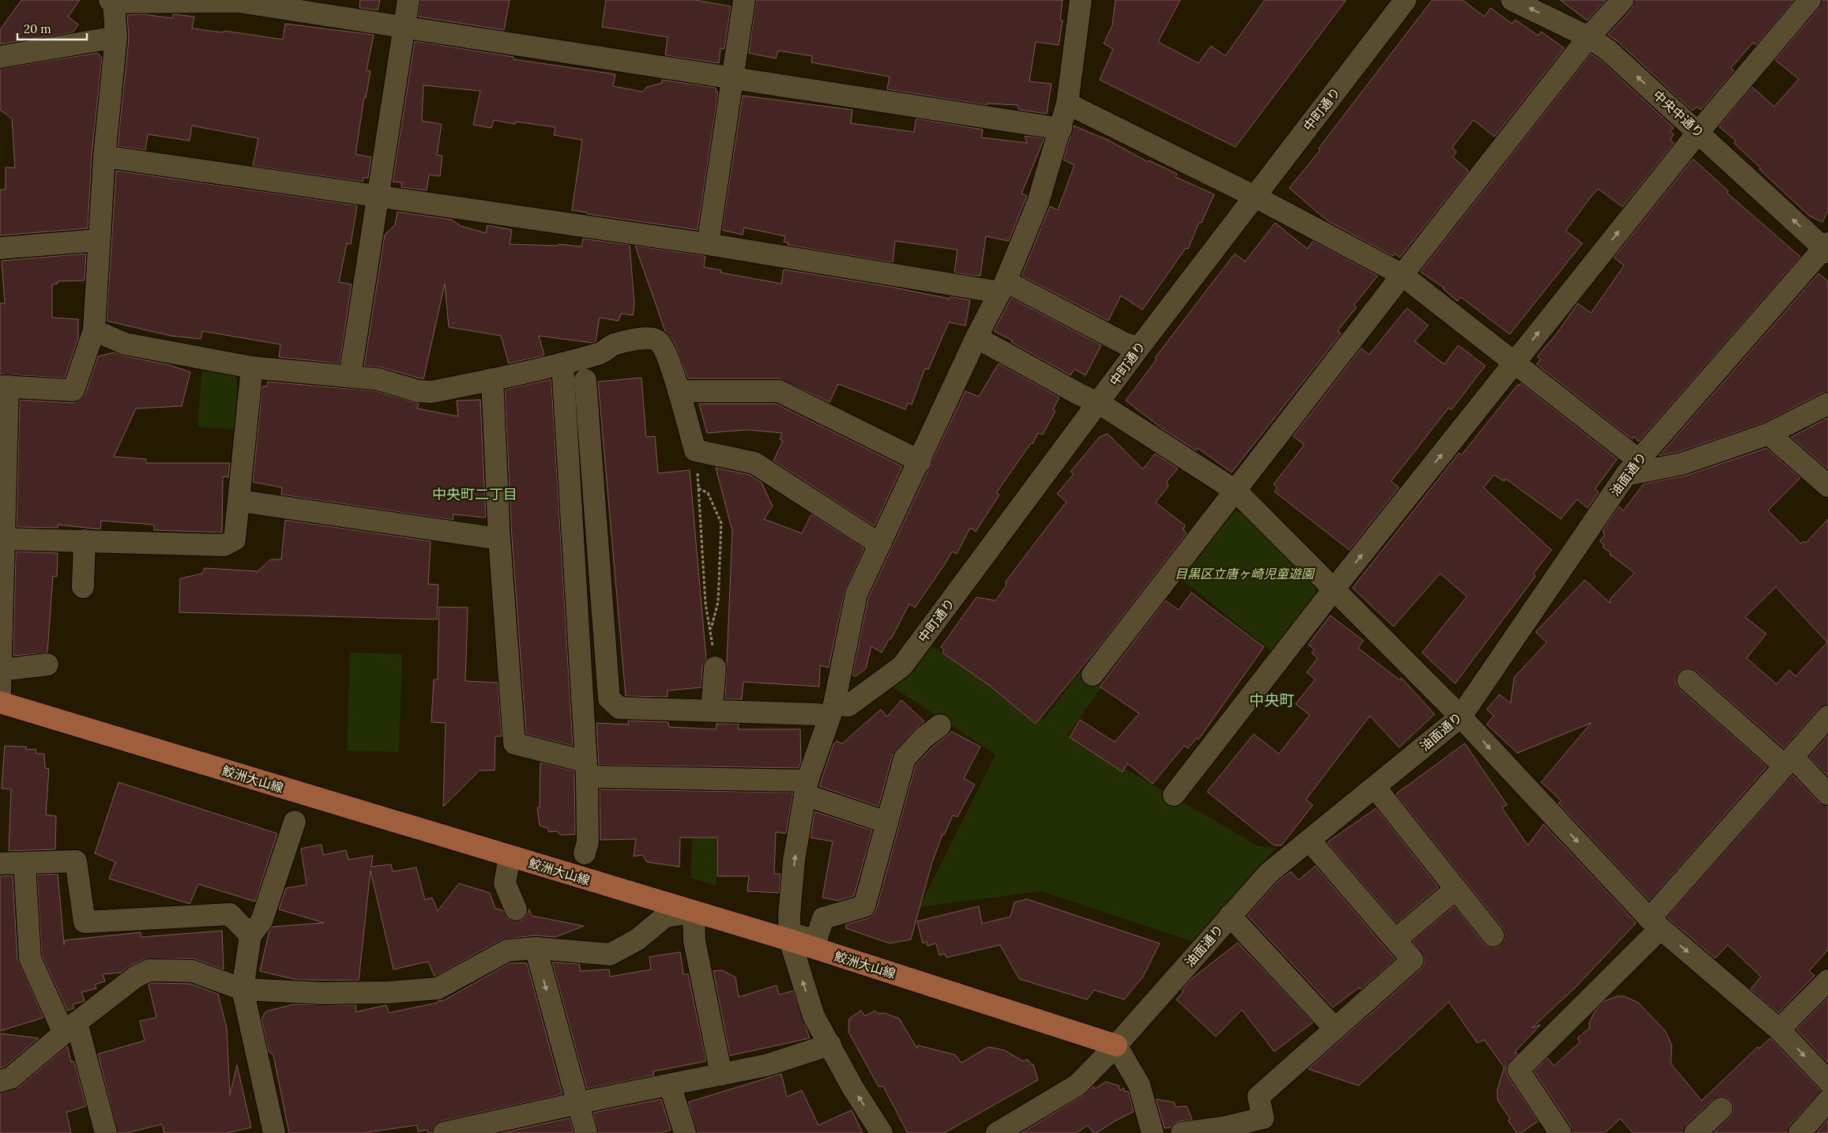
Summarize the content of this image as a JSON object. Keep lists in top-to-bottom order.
{
  "streets": {
    "main road": ["鮫洲大山線"],
    "street": ["中町通り", "中央中通り", "油面通り"]
  },
  "crossings": [
    ["中央中通り", "油面通り"],
    ["油面通り", "鮫洲大山線"]
  ],
  "one_way": ["中央中通り"],
  "districts": ["中央町二丁目", "中央町"],
  "parks": ["目黒区立唐ヶ崎児童遊園"],
  "scale_bar": "20 m"
}
